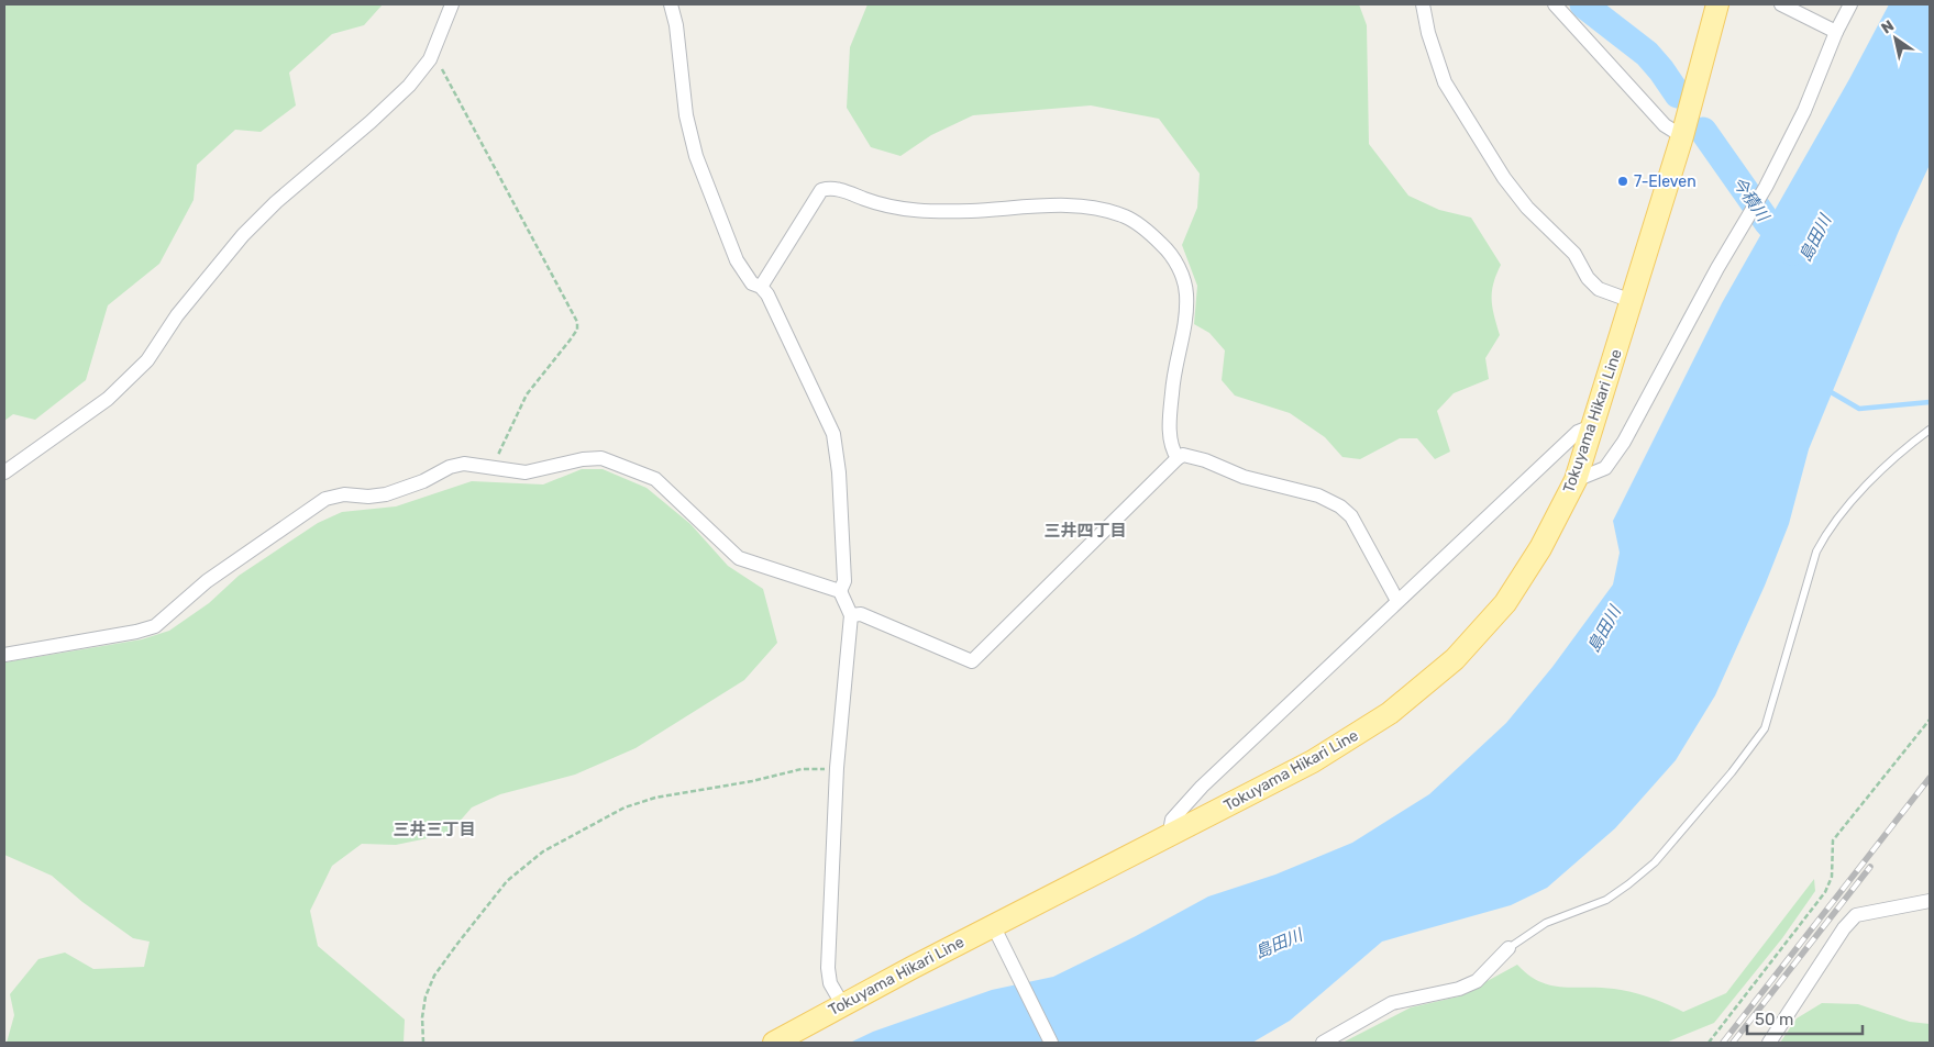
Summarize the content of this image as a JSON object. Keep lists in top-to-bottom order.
{
  "streets": {
    "main road": ["Tokuyama Hikari Line"]
  },
  "districts": ["三井四丁目", "三井三丁目"],
  "water": ["今積川", "島田川"],
  "places": ["7-Eleven"],
  "scale_bar": "50 m",
  "north": "top left"
}
